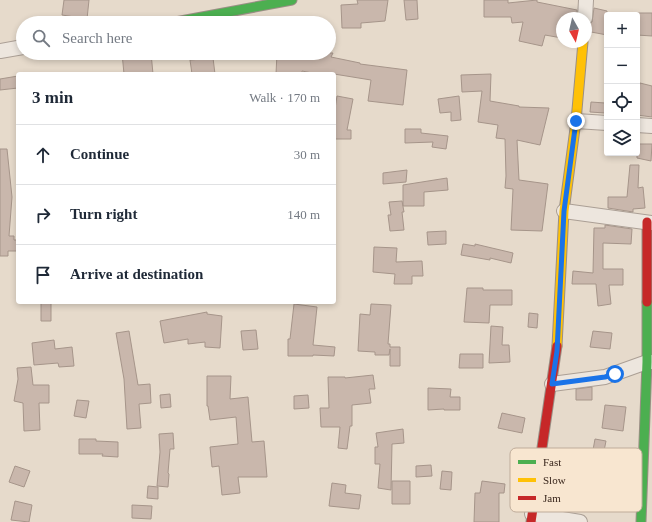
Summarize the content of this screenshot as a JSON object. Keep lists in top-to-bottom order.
{
  "legend": ["Fast", "Slow", "Jam"],
  "north": "bottom",
  "page": {
    "map_buttons": ["+", "−"],
    "search": "Search here",
    "heading": ["3 min", "Walk · 170 m"],
    "list": [
      ["Continue", "30 m"],
      ["Turn right", "140 m"],
      "Arrive at destination"
    ]
  }
}
